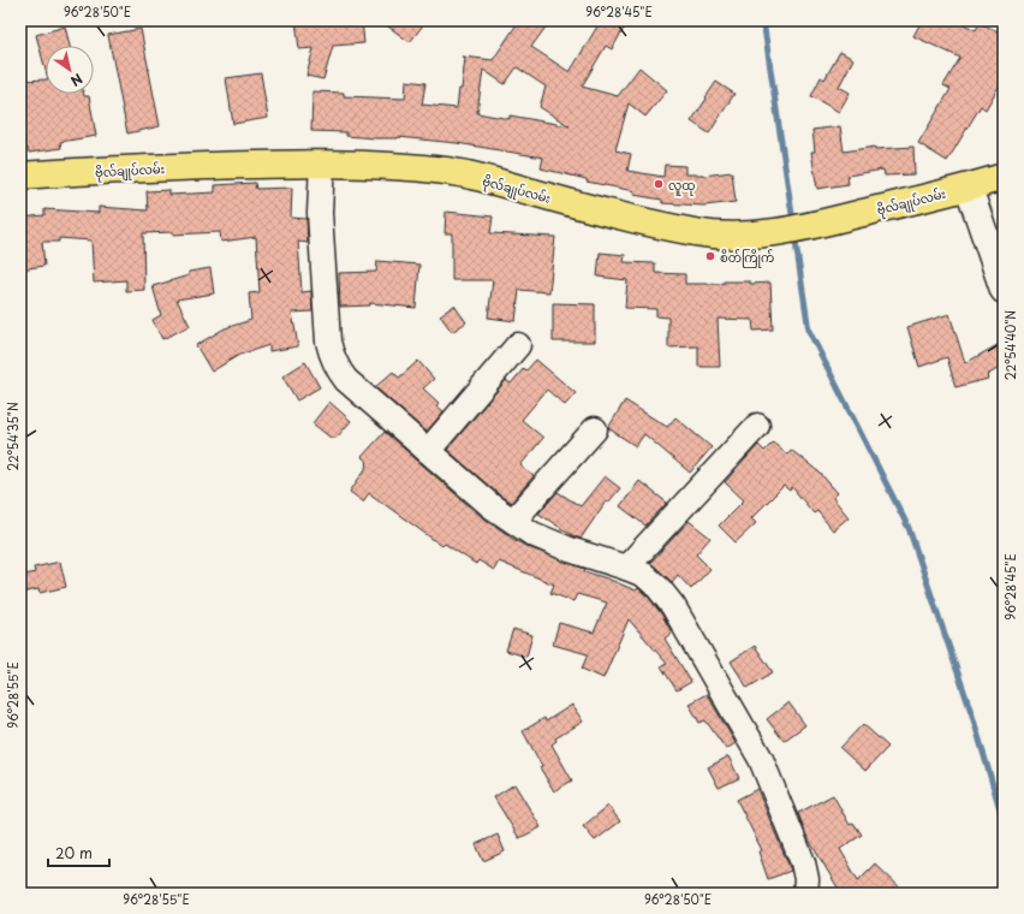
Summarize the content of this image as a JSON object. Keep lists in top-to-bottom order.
{
  "streets": {
    "main road": ["ဗိုလ်‌ချုပ်‌လမ်း"]
  },
  "places": ["လူထု", "စိတ်ကြိုက်"],
  "scale_bar": "20 m",
  "north": "bottom right",
  "coordinates": [
    "96°28'50\"E",
    "96°28'45\"E",
    "22°54'40\"N",
    "22°54'35\"N",
    "96°28'55\"E"
  ]
}
